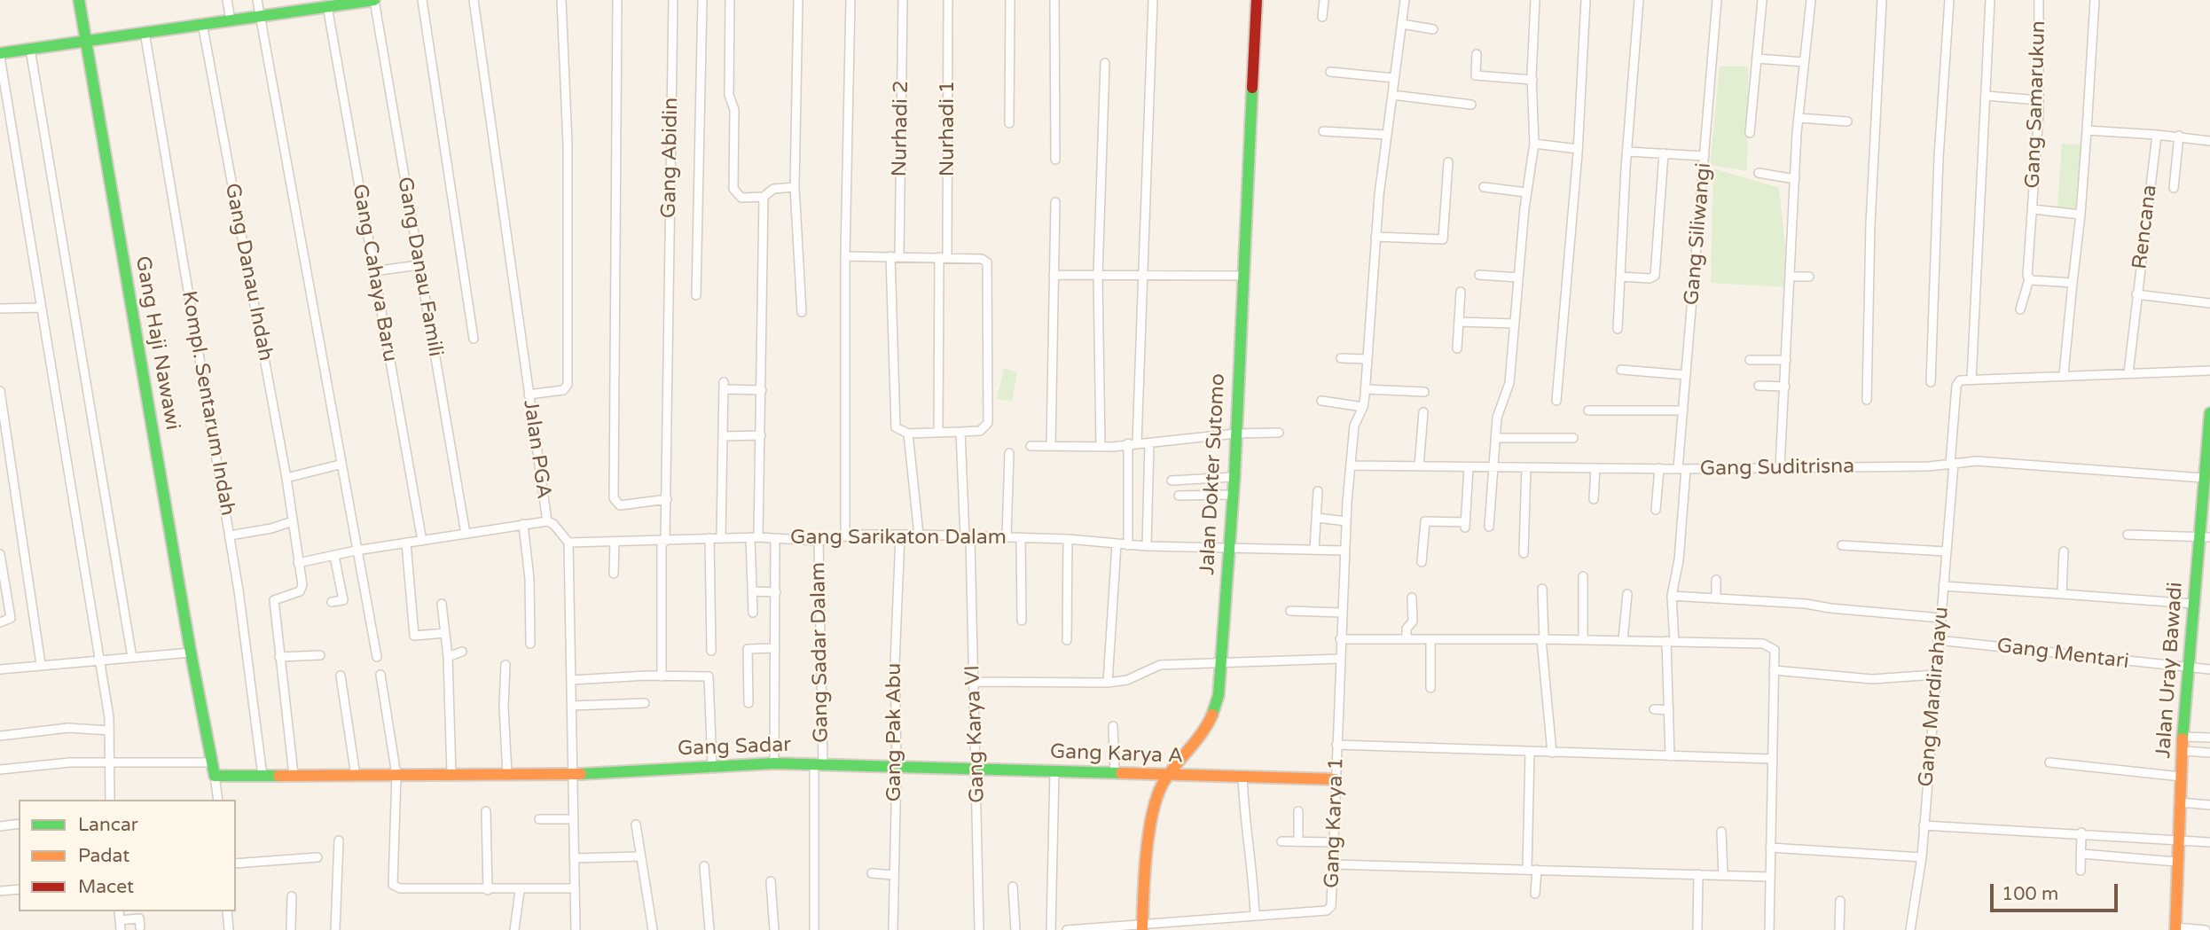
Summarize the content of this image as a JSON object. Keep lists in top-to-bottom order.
{
  "streets": {
    "street": [
      "Gang Samarukun",
      "Nurhadi 2",
      "Nurhadi 1",
      "Gang Abidin",
      "Rencana",
      "Gang Siliwangi",
      "Gang Danau Famili",
      "Gang Danau Indah",
      "Gang Cahaya Baru",
      "Gang Haji Nawawi",
      "Kompl. Sentarum Indah",
      "Jalan PGA",
      "Gang Suditrisna",
      "Jalan Dokter Sutomo",
      "Gang Sarikaton Dalam",
      "Gang Sadar Dalam",
      "Gang Mentari",
      "Jalan Uray Bawadi",
      "Gang Mardirahayu",
      "Gang Pak Abu",
      "Gang Karya VI",
      "Gang Sadar",
      "Gang Karya A",
      "Gang Karya 1"
    ]
  },
  "crossings": [
    ["Gang Abidin", "Gang Sarikaton Dalam"],
    ["Gang Siliwangi", "Gang Suditrisna"],
    ["Gang Haji Nawawi", "Gang Sadar"],
    ["Kompl. Sentarum Indah", "Gang Sadar"],
    ["Jalan PGA", "Gang Sarikaton Dalam"],
    ["Gang Suditrisna", "Jalan Uray Bawadi"],
    ["Gang Suditrisna", "Gang Mardirahayu"],
    ["Gang Suditrisna", "Gang Karya 1"],
    ["Jalan Dokter Sutomo", "Gang Sarikaton Dalam"],
    ["Jalan Dokter Sutomo", "Gang Karya A"],
    ["Jalan Dokter Sutomo", "Gang Karya 1"],
    ["Gang Sarikaton Dalam", "Gang Sadar Dalam"],
    ["Gang Sarikaton Dalam", "Gang Pak Abu"],
    ["Gang Sarikaton Dalam", "Gang Karya VI"],
    ["Gang Sarikaton Dalam", "Gang Karya 1"],
    ["Gang Sadar Dalam", "Gang Sadar"],
    ["Gang Mentari", "Jalan Uray Bawadi"],
    ["Gang Mentari", "Gang Mardirahayu"],
    ["Gang Pak Abu", "Gang Sadar"],
    ["Gang Pak Abu", "Gang Karya A"],
    ["Gang Karya VI", "Gang Karya A"],
    ["Gang Sadar", "Gang Karya A"],
    ["Gang Karya A", "Gang Karya 1"]
  ],
  "legend": ["Lancar", "Padat", "Macet"],
  "scale_bar": "100 m"
}
